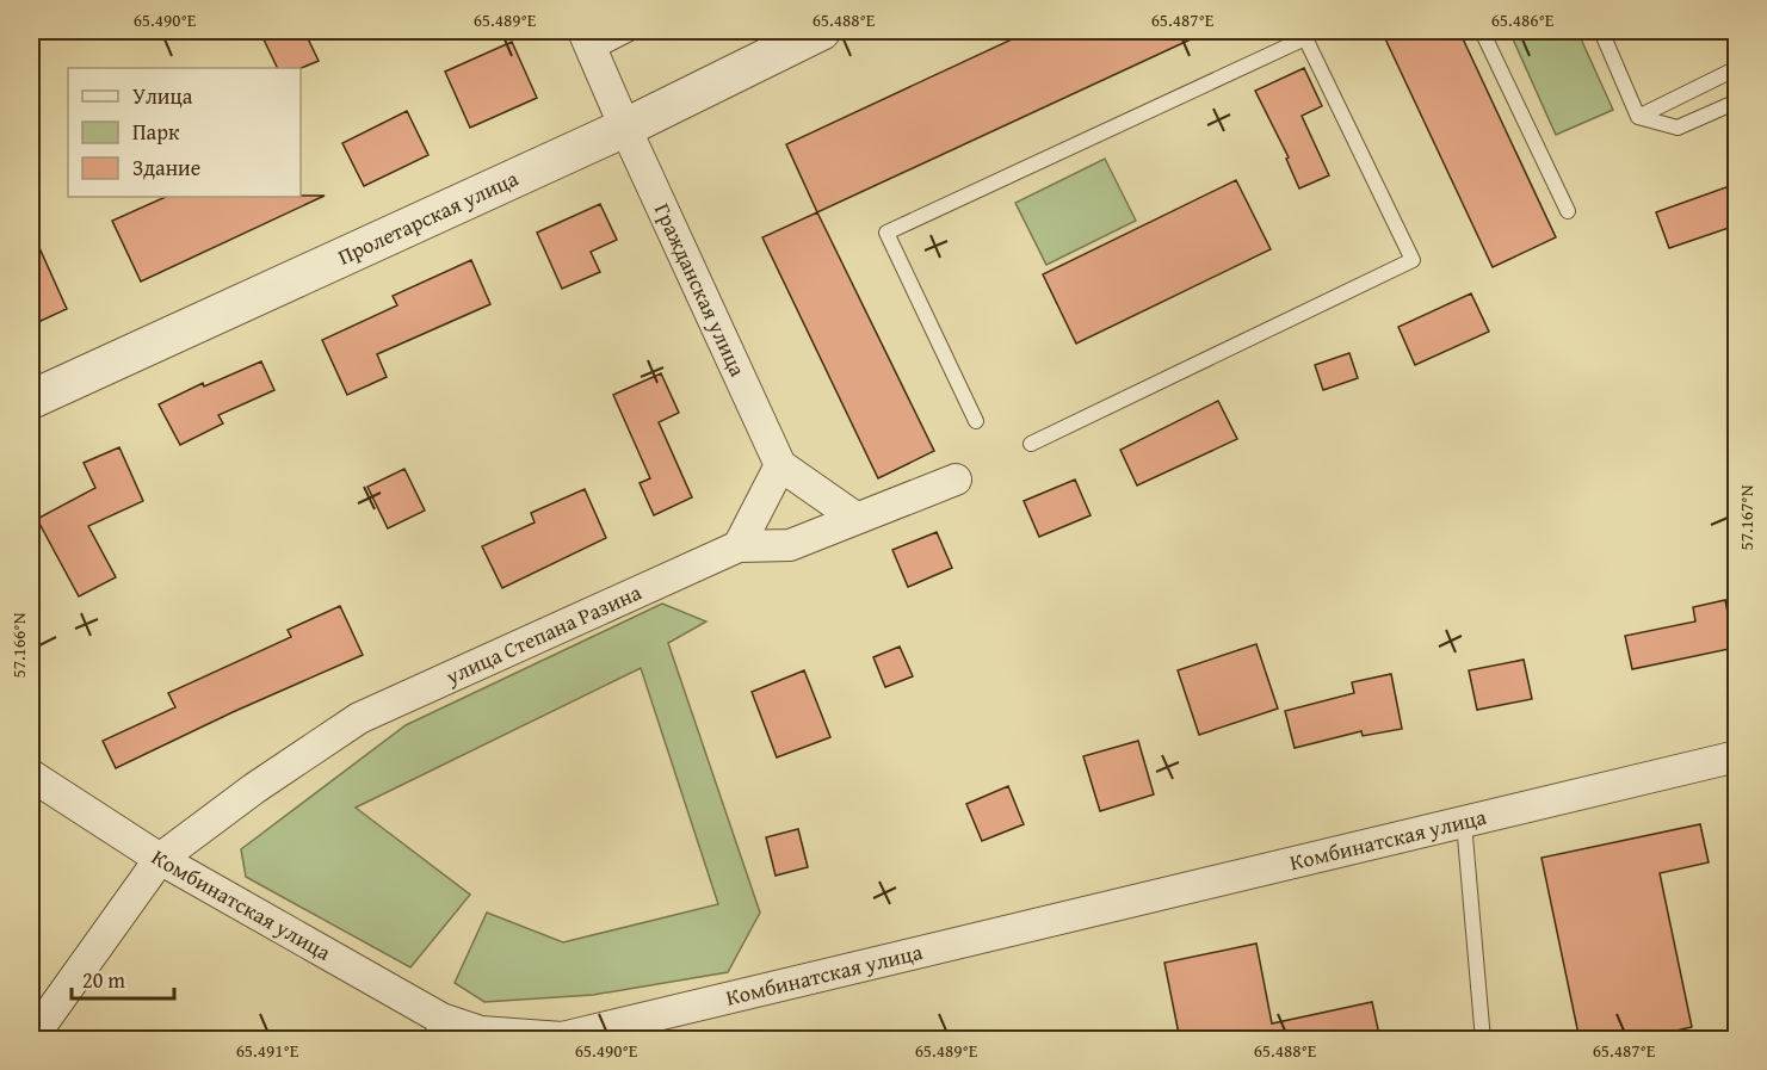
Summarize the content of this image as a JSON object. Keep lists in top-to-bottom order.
{
  "streets": {
    "street": [
      "Пролетарская улица",
      "Гражданская улица",
      "улица Степана Разина",
      "Комбинатская улица"
    ]
  },
  "crossings": [
    ["Пролетарская улица", "Гражданская улица"],
    ["улица Степана Разина", "Комбинатская улица"]
  ],
  "legend": ["Улица", "Парк", "Здание"],
  "scale_bar": "20 m",
  "coordinates": [
    "65.490°E",
    "65.489°E",
    "65.488°E",
    "65.487°E",
    "65.486°E",
    "57.167°N",
    "57.166°N",
    "65.491°E"
  ]
}
